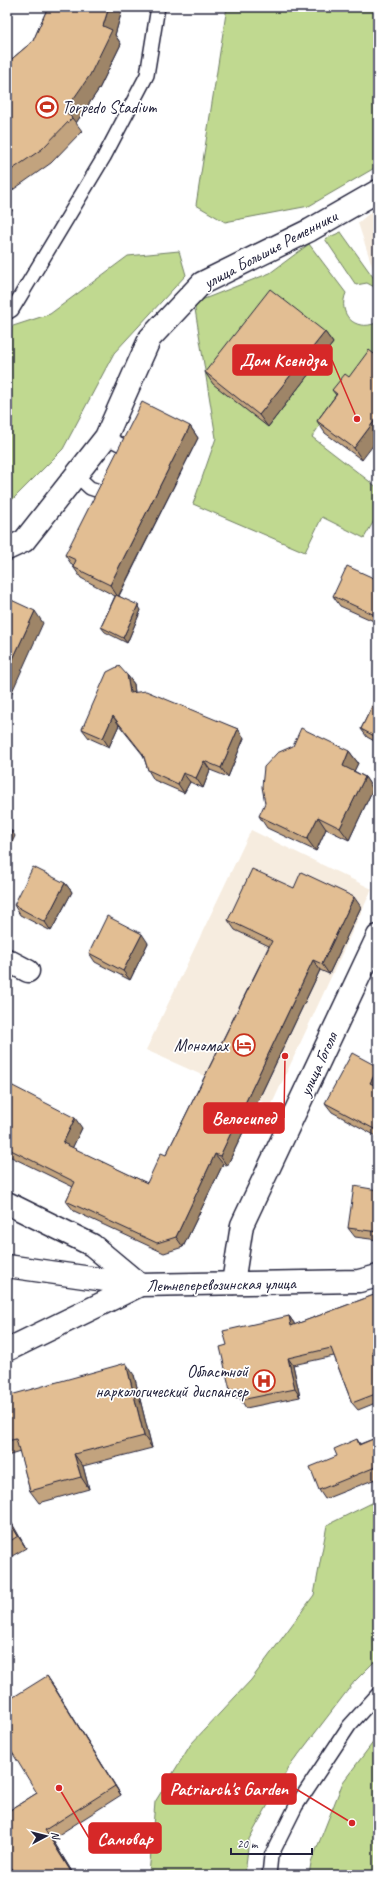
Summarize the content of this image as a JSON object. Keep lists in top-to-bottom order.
{
  "streets": {
    "street": ["улица Большие Ременники", "улица Гоголя", "Летнеперевозинская улица"]
  },
  "crossings": [
    ["улица Гоголя", "Летнеперевозинская улица"]
  ],
  "places": {
    "sports": ["Torpedo Stadium"],
    "other": [
      "Дом Ксендза",
      "Велосипед",
      "Самовар",
      "Patriarch's Garden"
    ],
    "hotel": ["Мономах"],
    "hospital": ["Областной наркологический диспансер"]
  },
  "scale_bar": "20 m",
  "north": "right"
}
